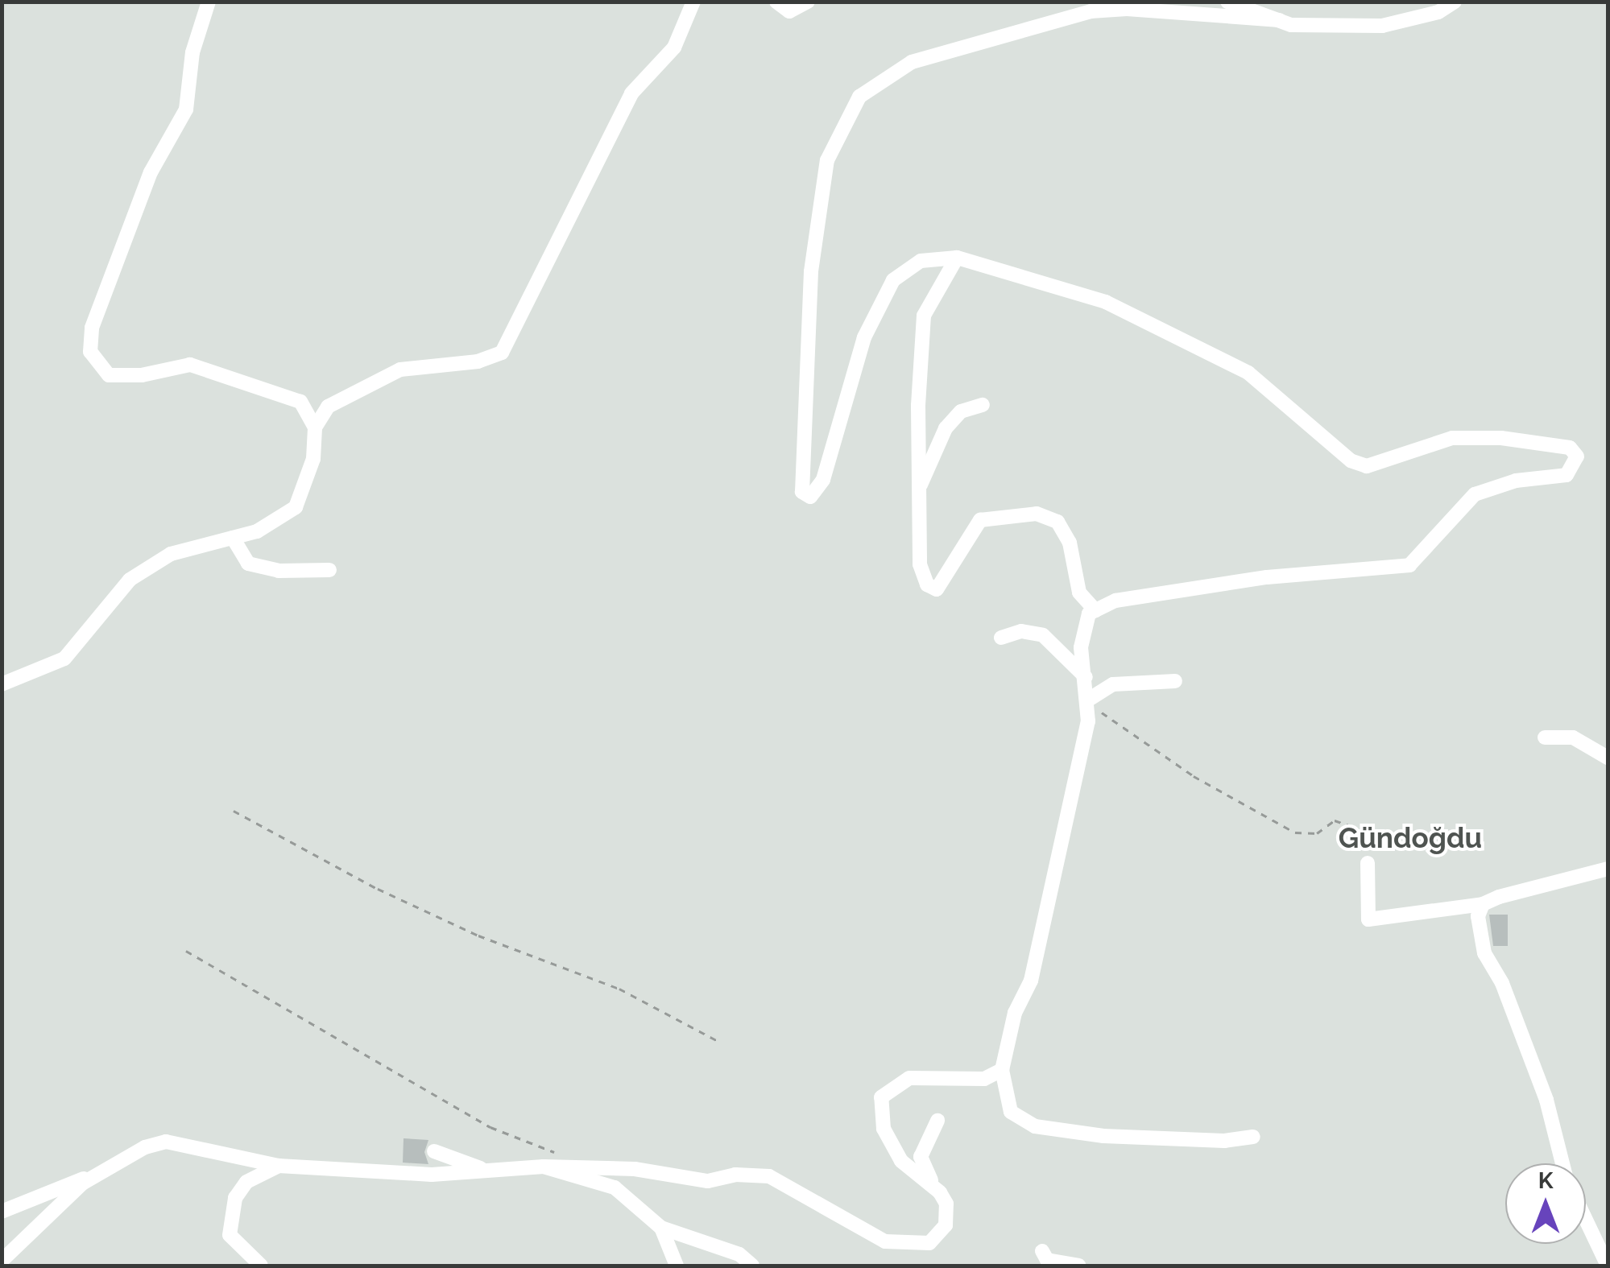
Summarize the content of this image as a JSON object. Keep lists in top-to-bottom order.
{
  "districts": ["Gündoğdu"],
  "north": "top"
}
